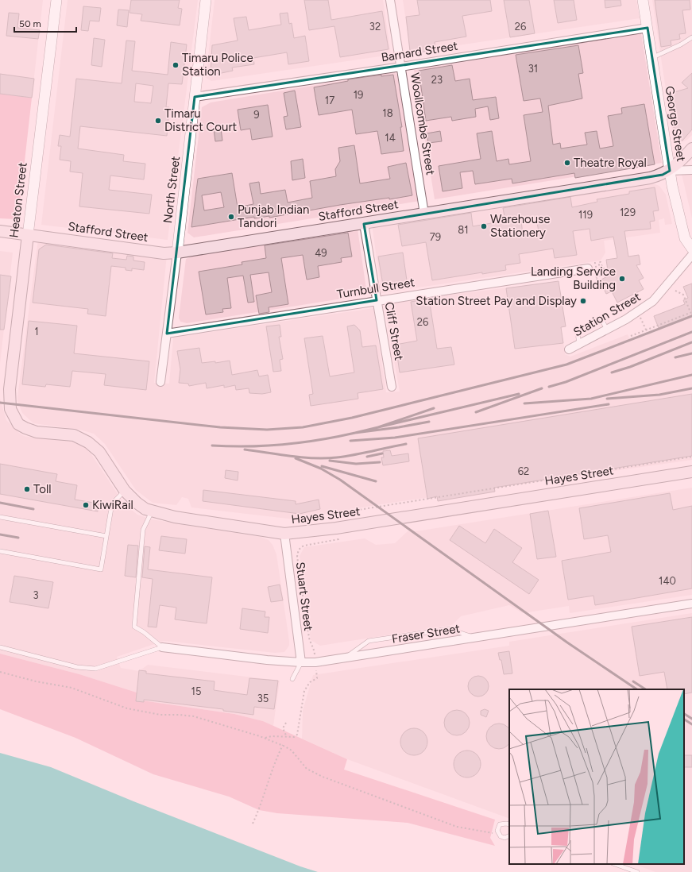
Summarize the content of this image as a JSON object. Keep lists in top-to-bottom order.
{
  "streets": {
    "main road": ["Heaton Street", "Stafford Street", "Hayes Street"],
    "street": [
      "Barnard Street",
      "Woollcombe Street",
      "George Street",
      "North Street",
      "Turnbull Street",
      "Station Street",
      "Cliff Street",
      "Stuart Street",
      "Fraser Street"
    ]
  },
  "crossings": [
    ["Barnard Street", "Woollcombe Street"],
    ["Barnard Street", "George Street"],
    ["Barnard Street", "North Street"],
    ["Woollcombe Street", "Stafford Street"],
    ["George Street", "Stafford Street"],
    ["North Street", "Stafford Street"],
    ["North Street", "Turnbull Street"],
    ["Heaton Street", "Stafford Street"],
    ["Heaton Street", "Hayes Street"],
    ["Stafford Street", "Cliff Street"],
    ["Turnbull Street", "Cliff Street"],
    ["Hayes Street", "Stuart Street"],
    ["Stuart Street", "Fraser Street"]
  ],
  "places": [
    "Timaru Police Station",
    "Timaru District Court",
    "Theatre Royal",
    "Punjab Indian Tandori",
    "Warehouse Stationery",
    "Landing Service Building",
    "Station Street Pay and Display",
    "Toll",
    "KiwiRail"
  ],
  "house_numbers": [
    "32",
    "26",
    "31",
    "23",
    "19",
    "17",
    "18",
    "9",
    "14",
    "129",
    "119",
    "81",
    "79",
    "49",
    "26",
    "1",
    "62",
    "140",
    "3",
    "15",
    "35"
  ],
  "scale_bar": "50 m"
}
